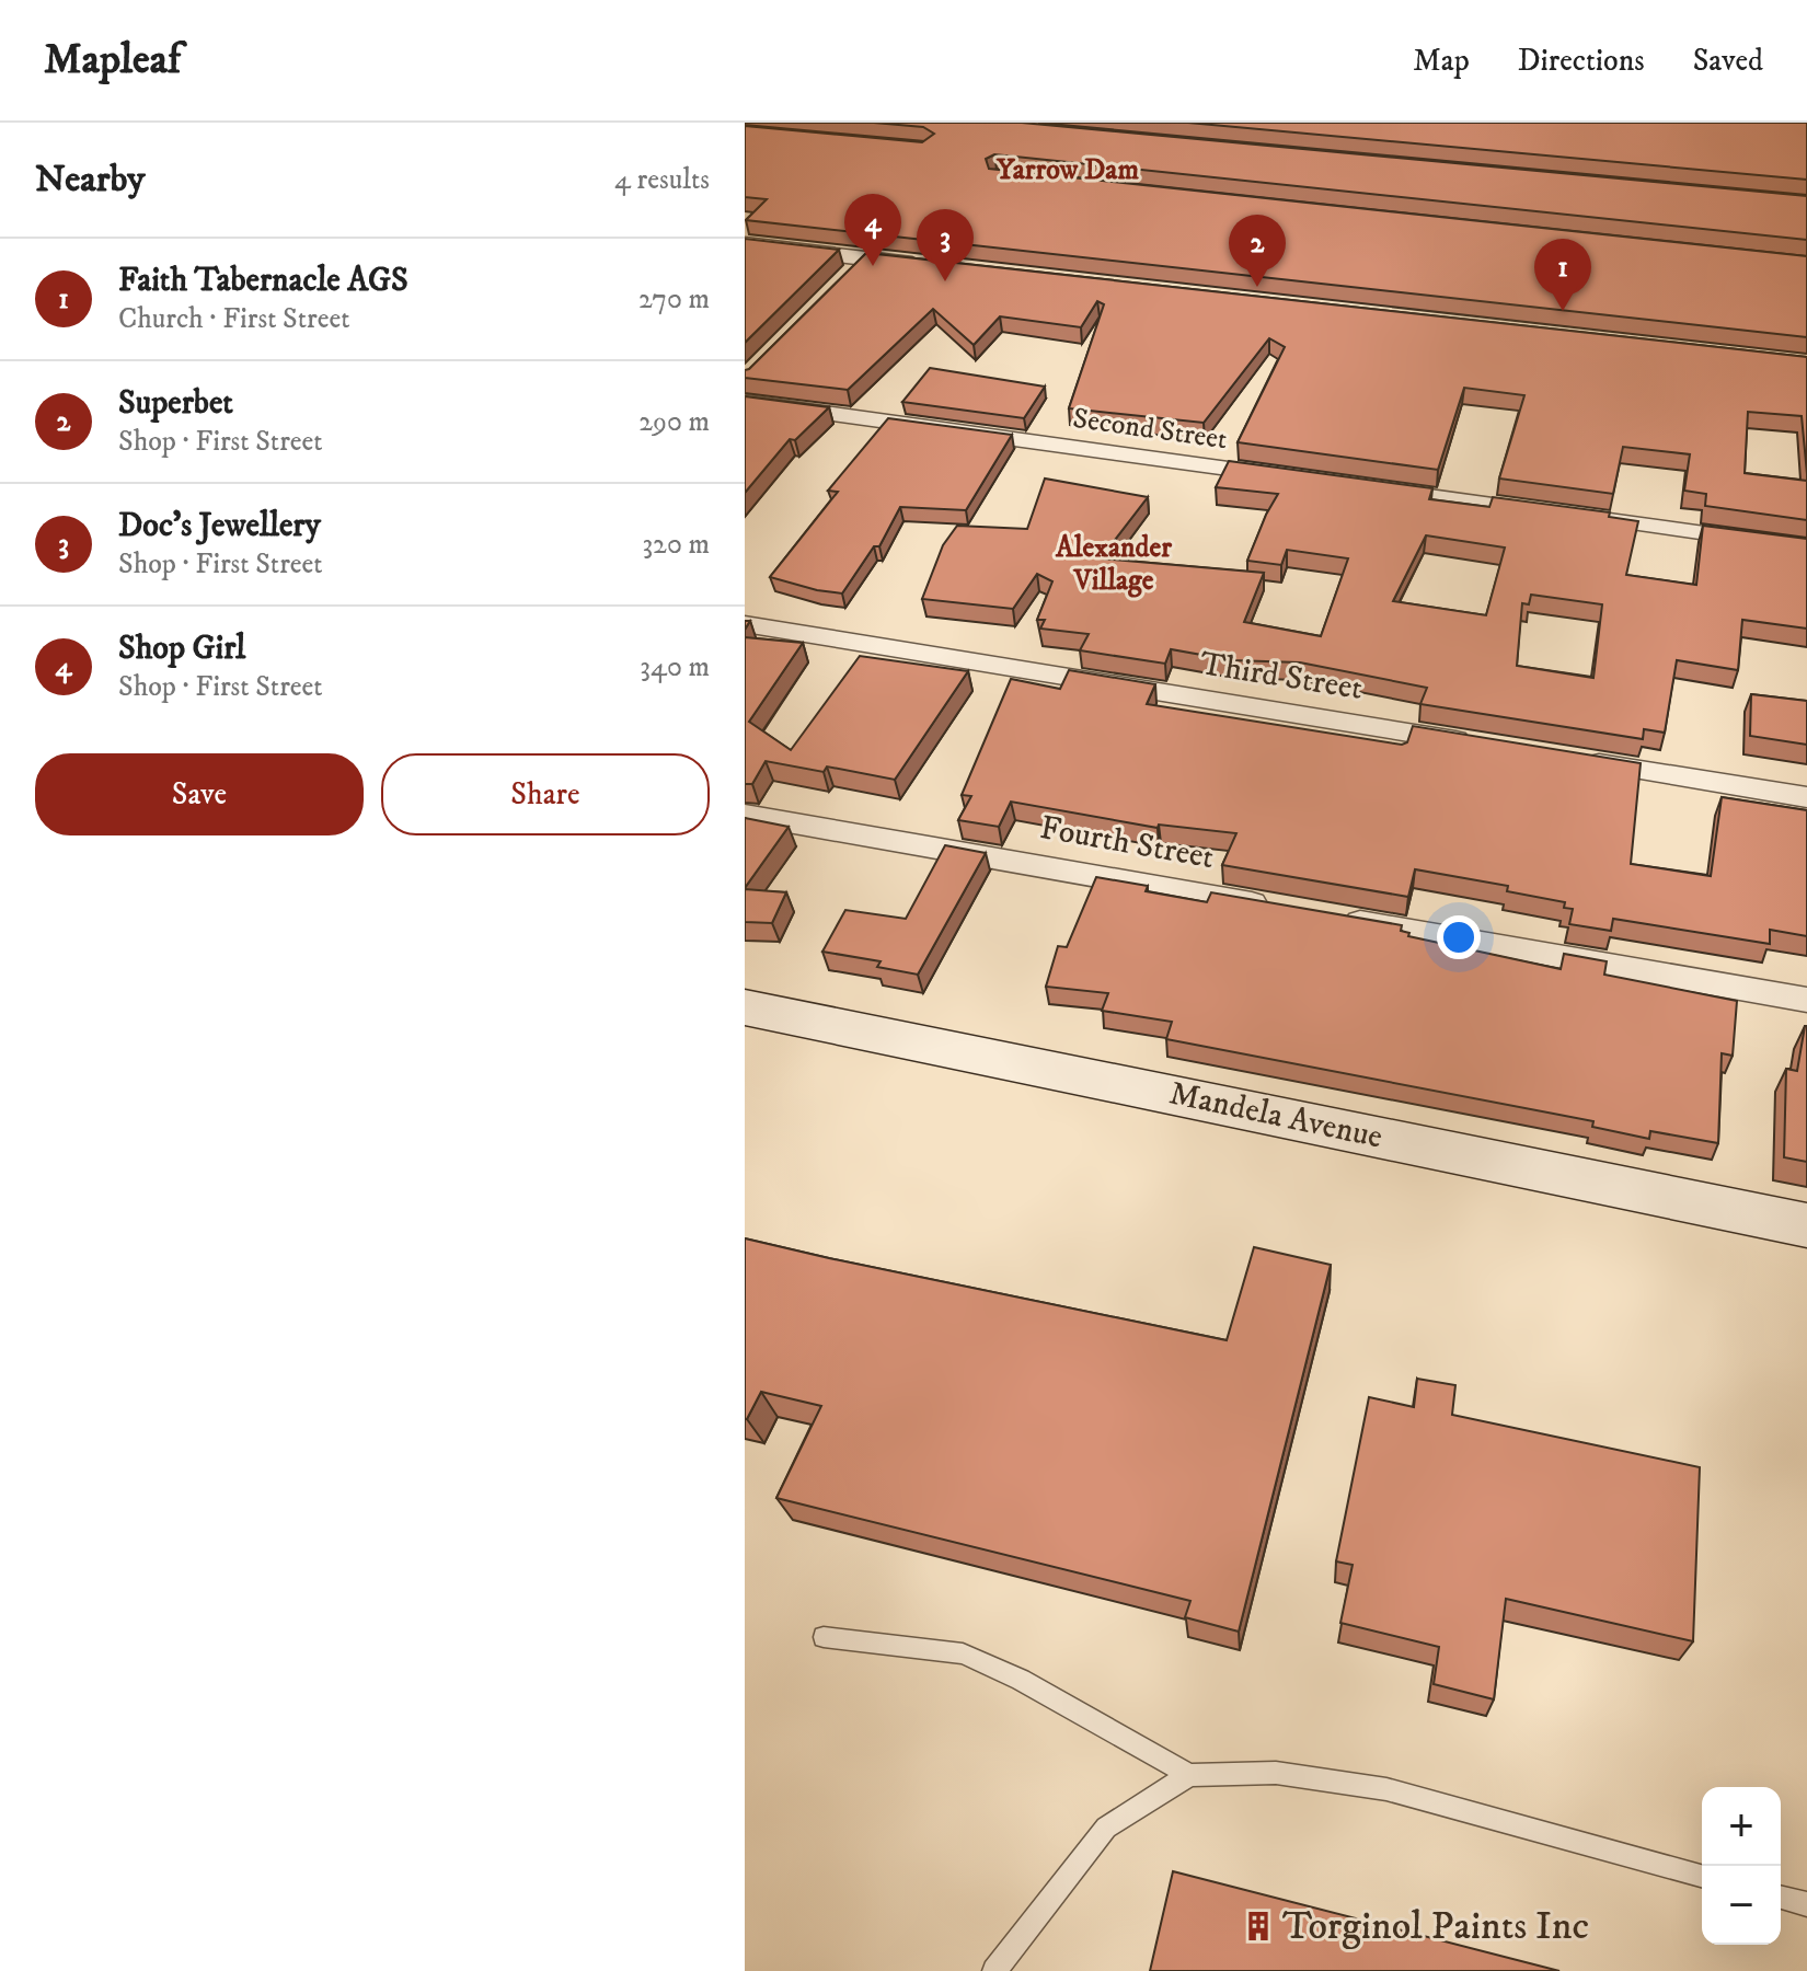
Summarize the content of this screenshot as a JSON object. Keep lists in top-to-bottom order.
{
  "streets": {
    "main road": ["Mandela Avenue"],
    "street": ["Second Street", "Third Street", "Fourth Street"]
  },
  "districts": ["Yarrow Dam", "Alexander Village"],
  "places": {
    "building": ["Torginol Paints Inc"]
  },
  "page": {
    "header": "Mapleaf",
    "nav": ["Map", "Directions", "Saved"],
    "heading": ["Nearby", "4 results"],
    "pins": [
      "4",
      "3",
      "2",
      "1"
    ],
    "list": [
      {
        "mark": "1",
        "name": "Faith Tabernacle AGS",
        "note": "Church · First Street",
        "value": "270 m"
      },
      {
        "mark": "2",
        "name": "Superbet",
        "note": "Shop · First Street",
        "value": "290 m"
      },
      {
        "mark": "3",
        "name": "Doc's Jewellery",
        "note": "Shop · First Street",
        "value": "320 m"
      },
      {
        "mark": "4",
        "name": "Shop Girl",
        "note": "Shop · First Street",
        "value": "340 m"
      }
    ],
    "buttons": ["Save", "Share"],
    "map_buttons": ["+", "−"]
  }
}
